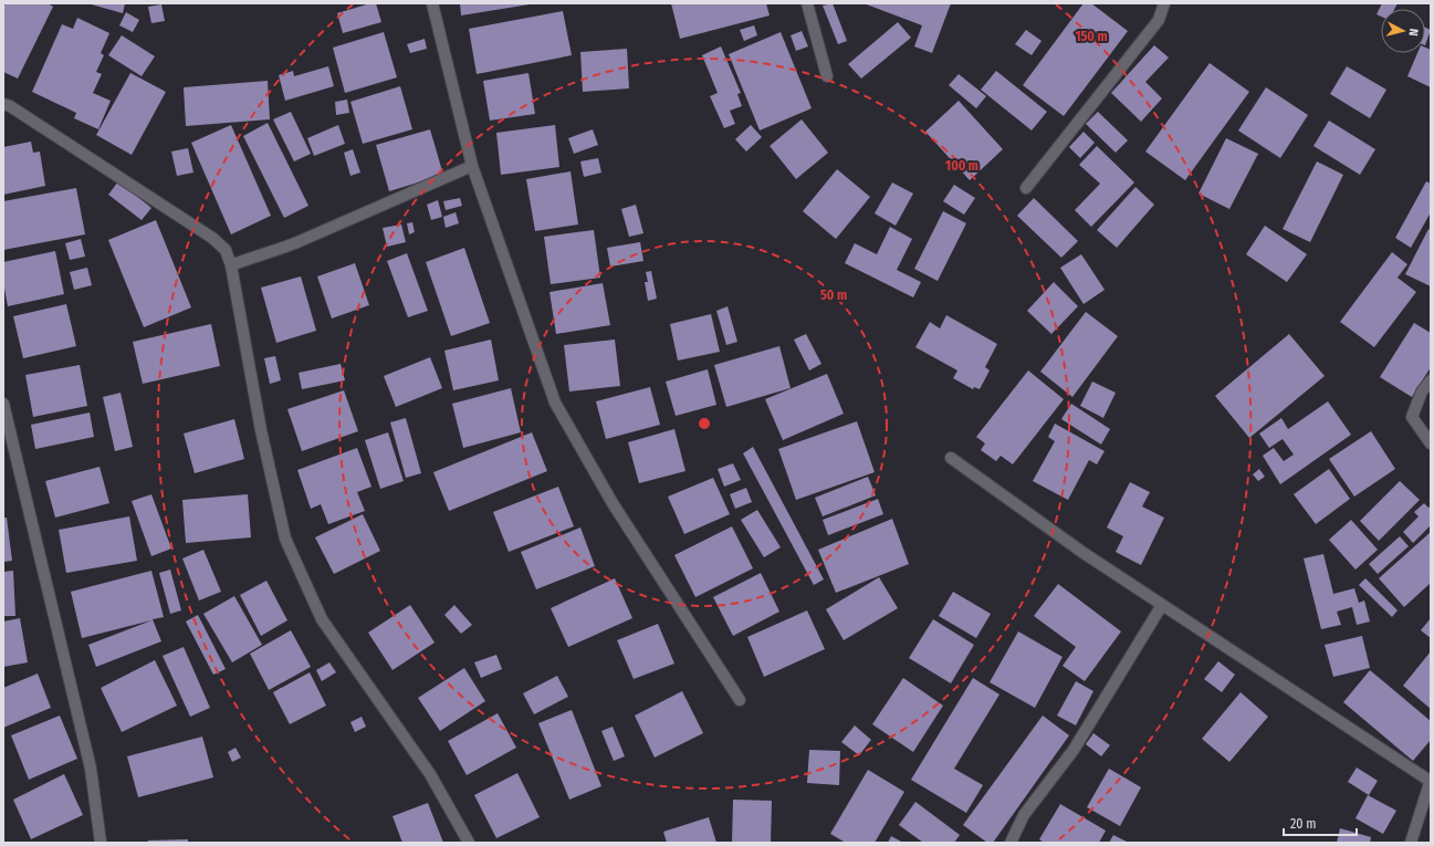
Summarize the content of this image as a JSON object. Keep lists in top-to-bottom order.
{
  "scale_bar": "20 m",
  "north": "right",
  "rings": ["150 m", "100 m", "50 m"]
}
